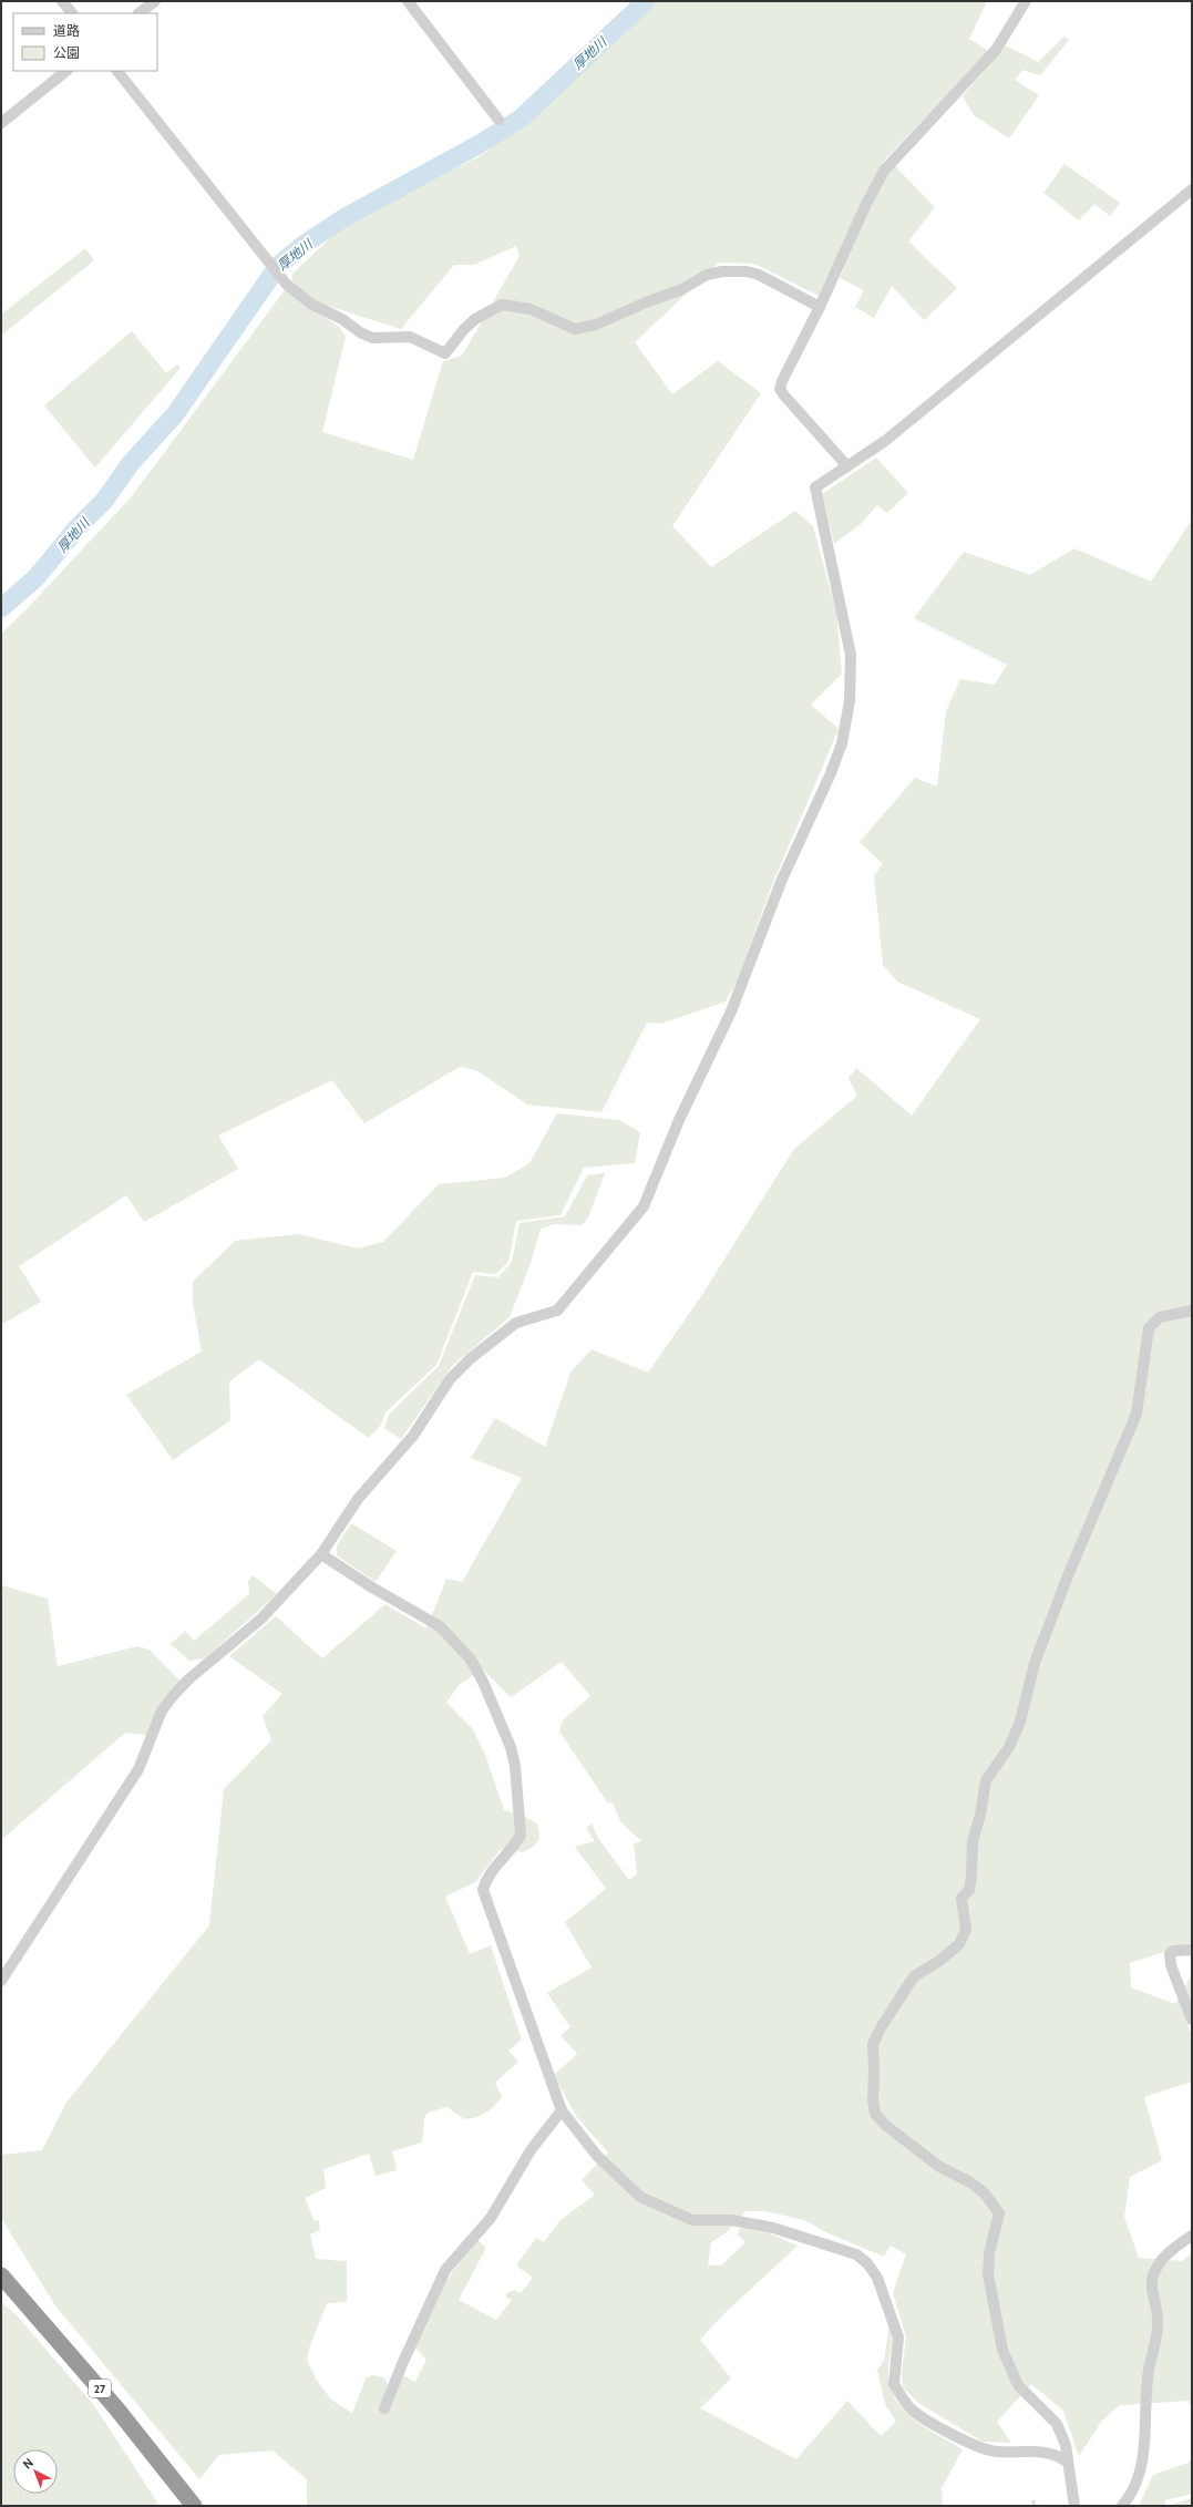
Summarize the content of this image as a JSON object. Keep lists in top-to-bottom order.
{
  "streets": {
    "highway": ["27"]
  },
  "water": ["厚地川"],
  "legend": ["道路", "公園"],
  "north": "top left"
}
